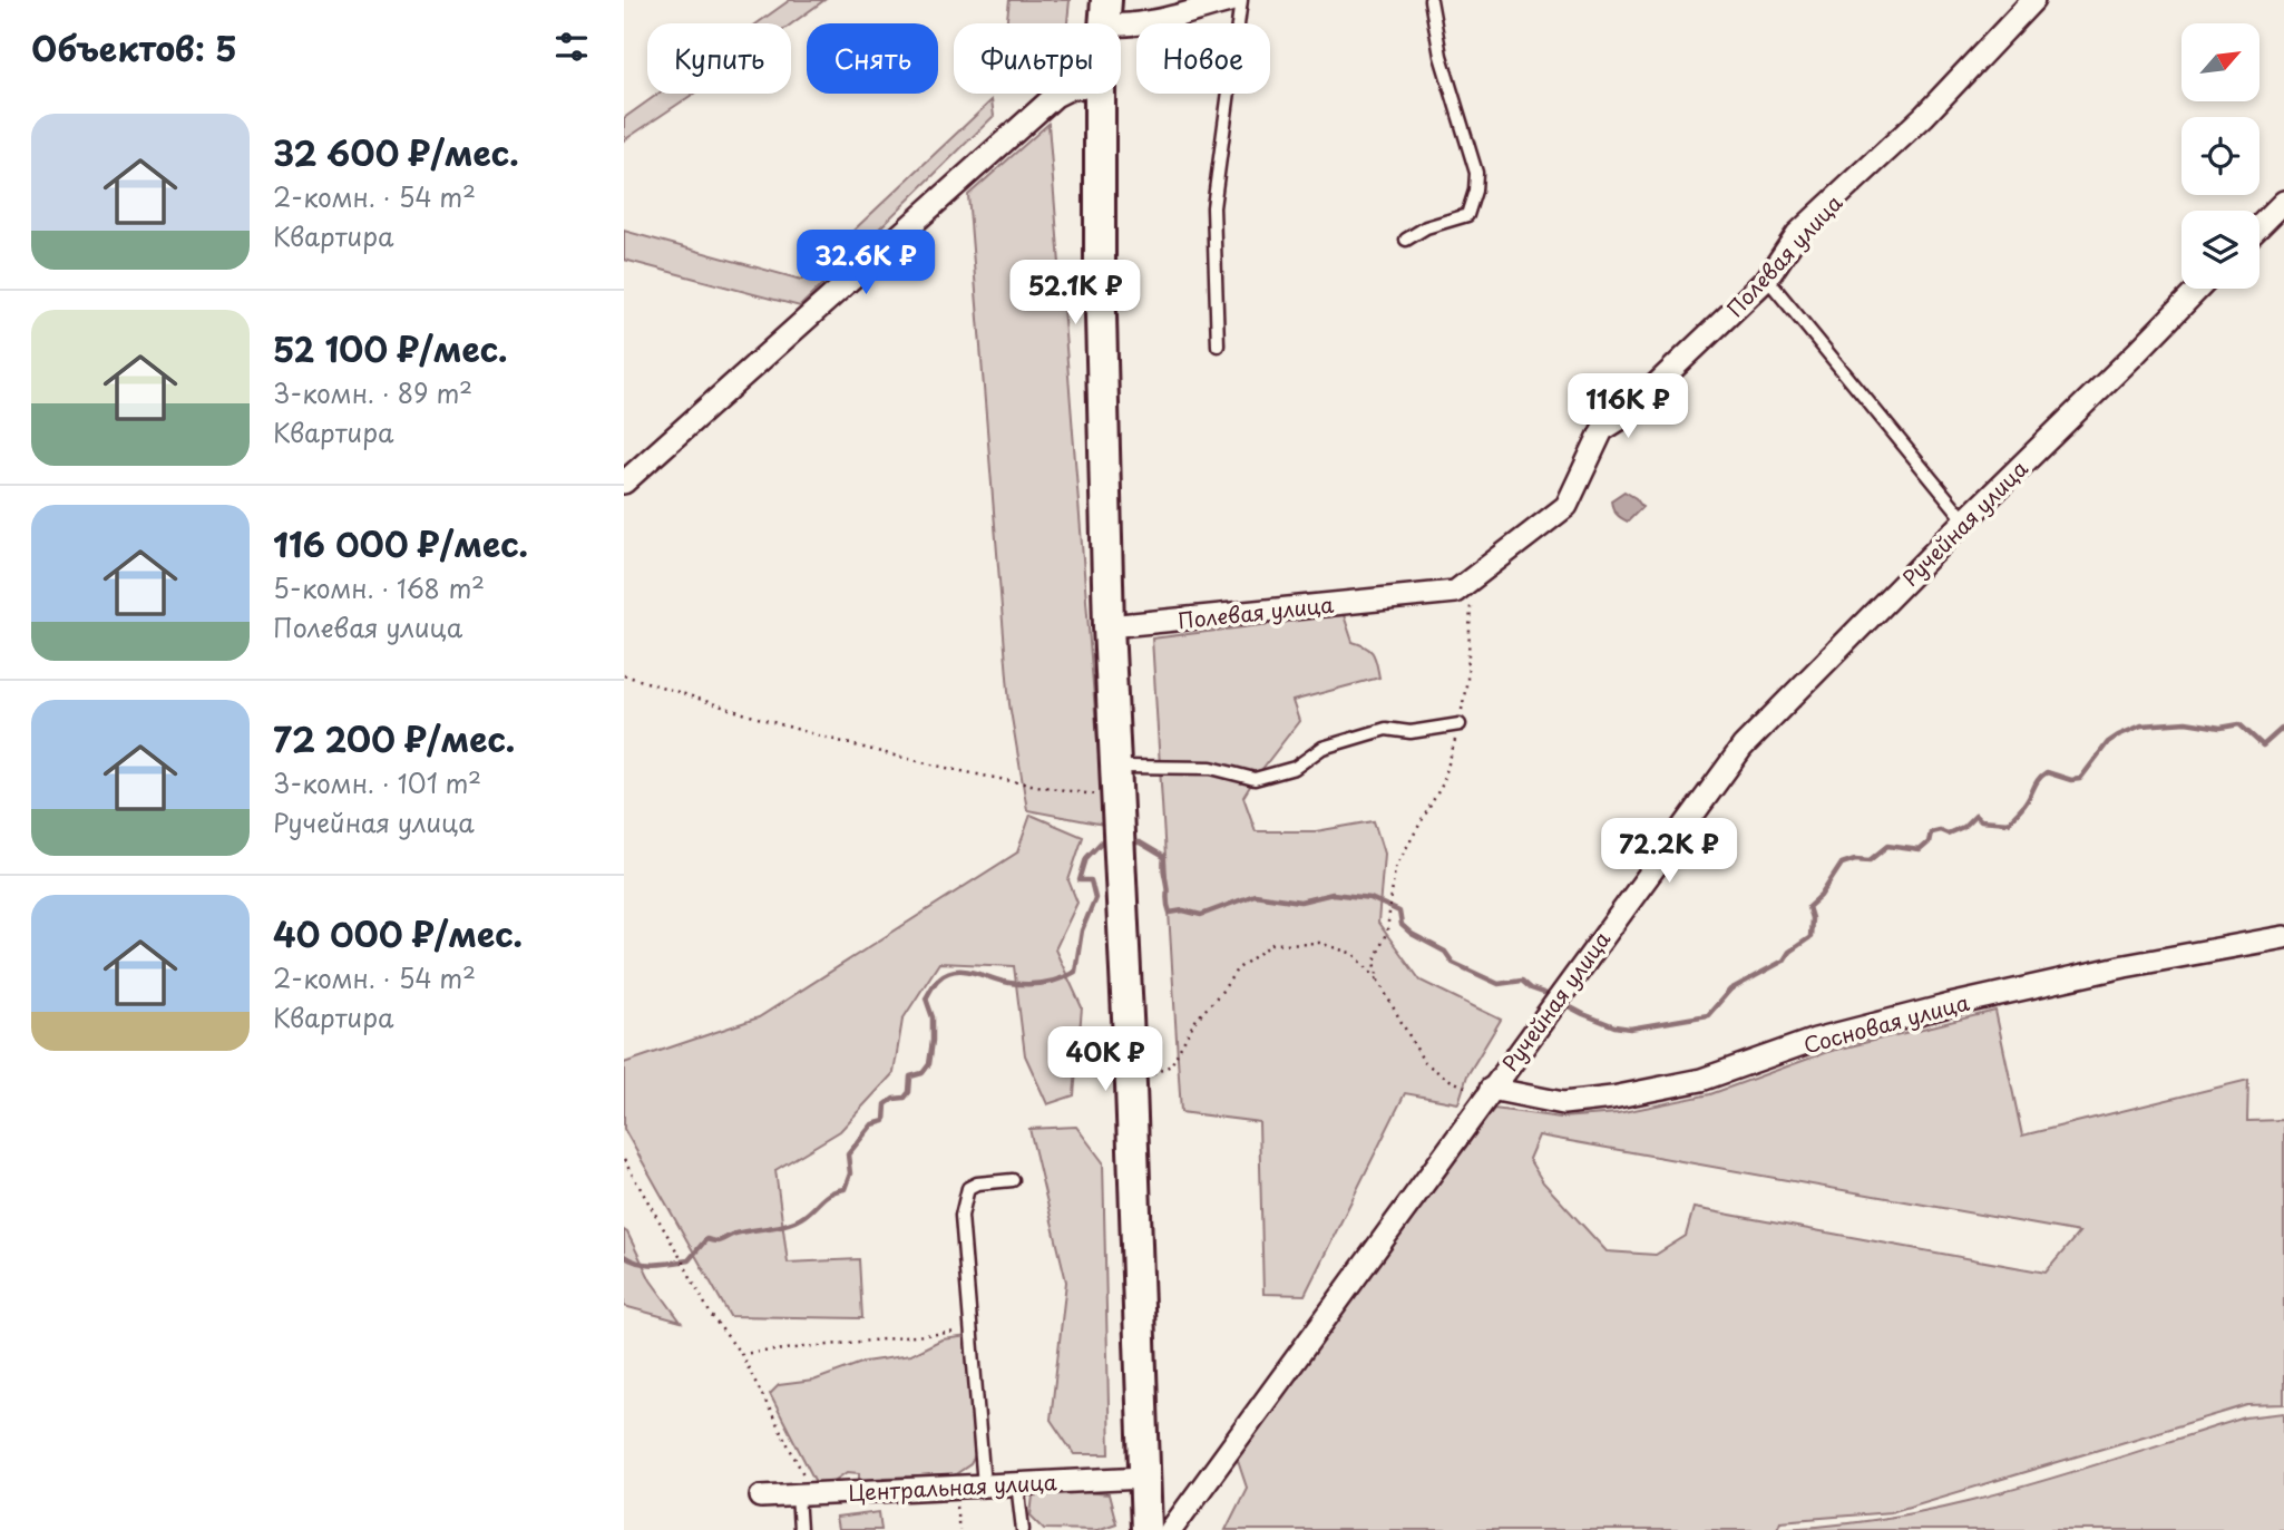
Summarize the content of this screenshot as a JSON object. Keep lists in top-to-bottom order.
{
  "streets": {
    "street": [
      "Полевая улица",
      "Ручейная улица",
      "Сосновая улица",
      "Центральная улица"
    ]
  },
  "crossings": [
    ["Ручейная улица", "Сосновая улица"]
  ],
  "north": "top right",
  "page": {
    "heading": "Объектов: 5",
    "chip": [
      "Купить",
      "Снять",
      "Фильтры",
      "Новое"
    ],
    "list": [
      {
        "name": "32 600 ₽/мес.",
        "note": "2-комн. · 54 m² · Квартира"
      },
      {
        "name": "52 100 ₽/мес.",
        "note": "3-комн. · 89 m² · Квартира"
      },
      {
        "name": "116 000 ₽/мес.",
        "note": "5-комн. · 168 m² · Полевая улица"
      },
      {
        "name": "72 200 ₽/мес.",
        "note": "3-комн. · 101 m² · Ручейная улица"
      },
      {
        "name": "40 000 ₽/мес.",
        "note": "2-комн. · 54 m² · Квартира"
      }
    ],
    "price": [
      "32.6K ₽",
      "52.1K ₽",
      "116K ₽",
      "72.2K ₽",
      "40K ₽"
    ]
  }
}
